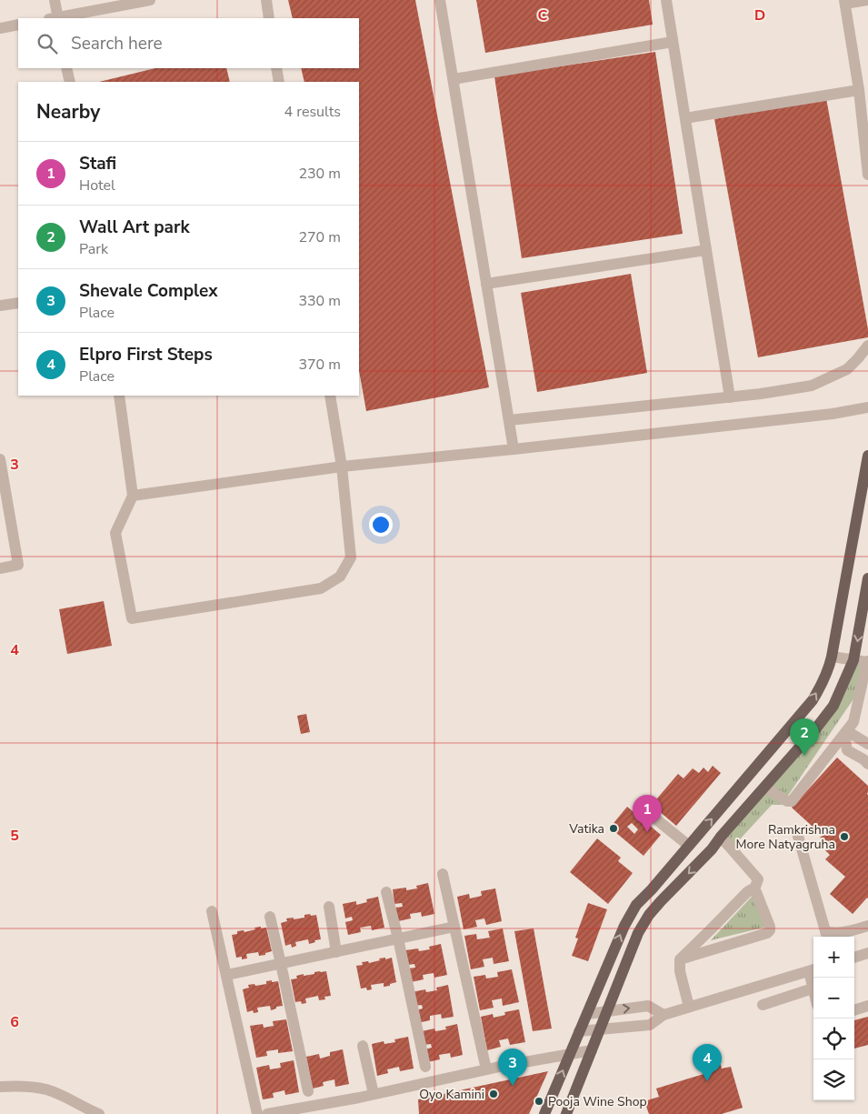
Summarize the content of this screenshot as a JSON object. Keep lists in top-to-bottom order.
{
  "places": [
    "Vatika",
    "Ramkrishna More Natyagruha",
    "Oyo Kamini",
    "Pooja Wine Shop"
  ],
  "page": {
    "search": "Search here",
    "heading": ["Nearby", "4 results"],
    "list": [
      {
        "mark": "1",
        "name": "Stafi",
        "note": "Hotel",
        "value": "230 m"
      },
      {
        "mark": "2",
        "name": "Wall Art park",
        "note": "Park",
        "value": "270 m"
      },
      {
        "mark": "3",
        "name": "Shevale Complex",
        "note": "Place",
        "value": "330 m"
      },
      {
        "mark": "4",
        "name": "Elpro First Steps",
        "note": "Place",
        "value": "370 m"
      }
    ],
    "pins": [
      "2",
      "1",
      "4",
      "3"
    ],
    "map_buttons": ["+", "−"]
  },
  "grid": {
    "columns": ["C", "D"],
    "rows": [
      "3",
      "4",
      "5",
      "6"
    ]
  }
}
